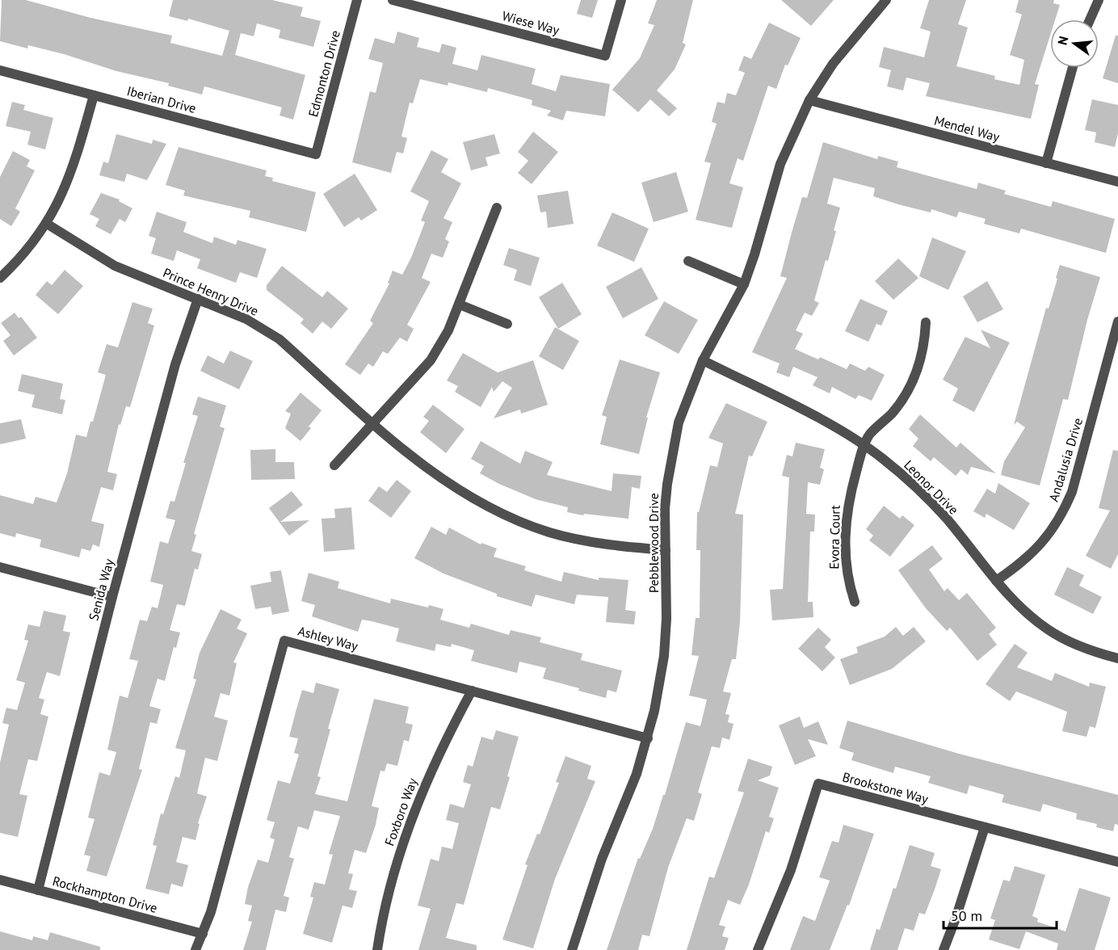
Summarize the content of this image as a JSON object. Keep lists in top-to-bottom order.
{
  "streets": {
    "street": [
      "Wiese Way",
      "Edmonton Drive",
      "Iberian Drive",
      "Mendel Way",
      "Prince Henry Drive",
      "Andalusia Drive",
      "Leonor Drive",
      "Evora Court",
      "Pebblewood Drive",
      "Senida Way",
      "Ashley Way",
      "Brookstone Way",
      "Foxboro Way",
      "Rockhampton Drive"
    ]
  },
  "crossings": [
    ["Edmonton Drive", "Iberian Drive"],
    ["Mendel Way", "Pebblewood Drive"],
    ["Prince Henry Drive", "Pebblewood Drive"],
    ["Prince Henry Drive", "Senida Way"],
    ["Andalusia Drive", "Leonor Drive"],
    ["Leonor Drive", "Evora Court"],
    ["Leonor Drive", "Pebblewood Drive"],
    ["Pebblewood Drive", "Ashley Way"],
    ["Senida Way", "Rockhampton Drive"],
    ["Ashley Way", "Foxboro Way"],
    ["Ashley Way", "Rockhampton Drive"]
  ],
  "scale_bar": "50 m",
  "north": "left"
}
